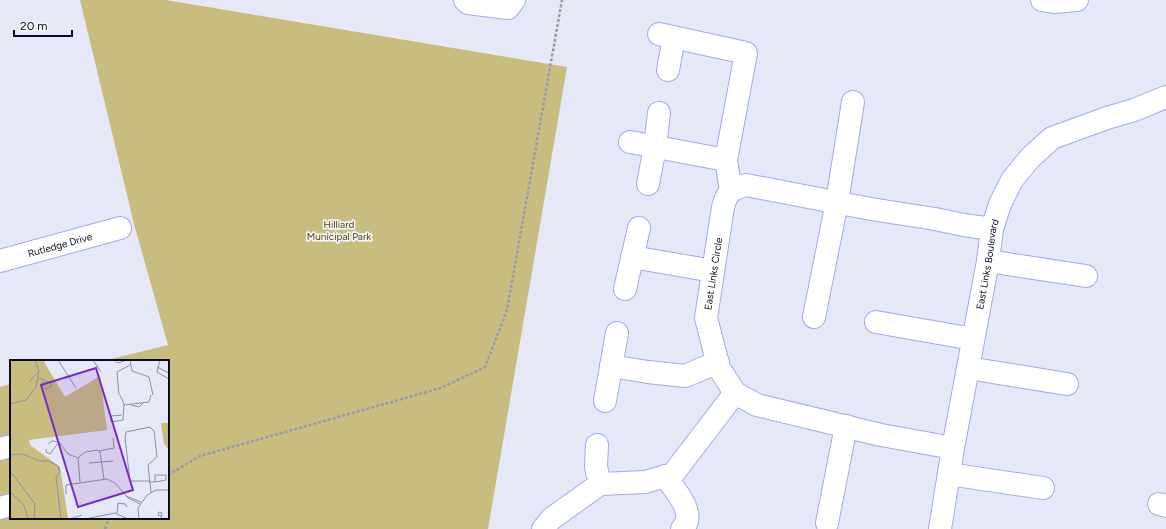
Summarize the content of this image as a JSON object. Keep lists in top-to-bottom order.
{
  "streets": {
    "street": ["Rutledge Drive", "East Links Boulevard", "East Links Circle"]
  },
  "crossings": [
    ["East Links Boulevard", "East Links Circle"]
  ],
  "parks": ["Hilliard Municipal Park"],
  "scale_bar": "20 m"
}
